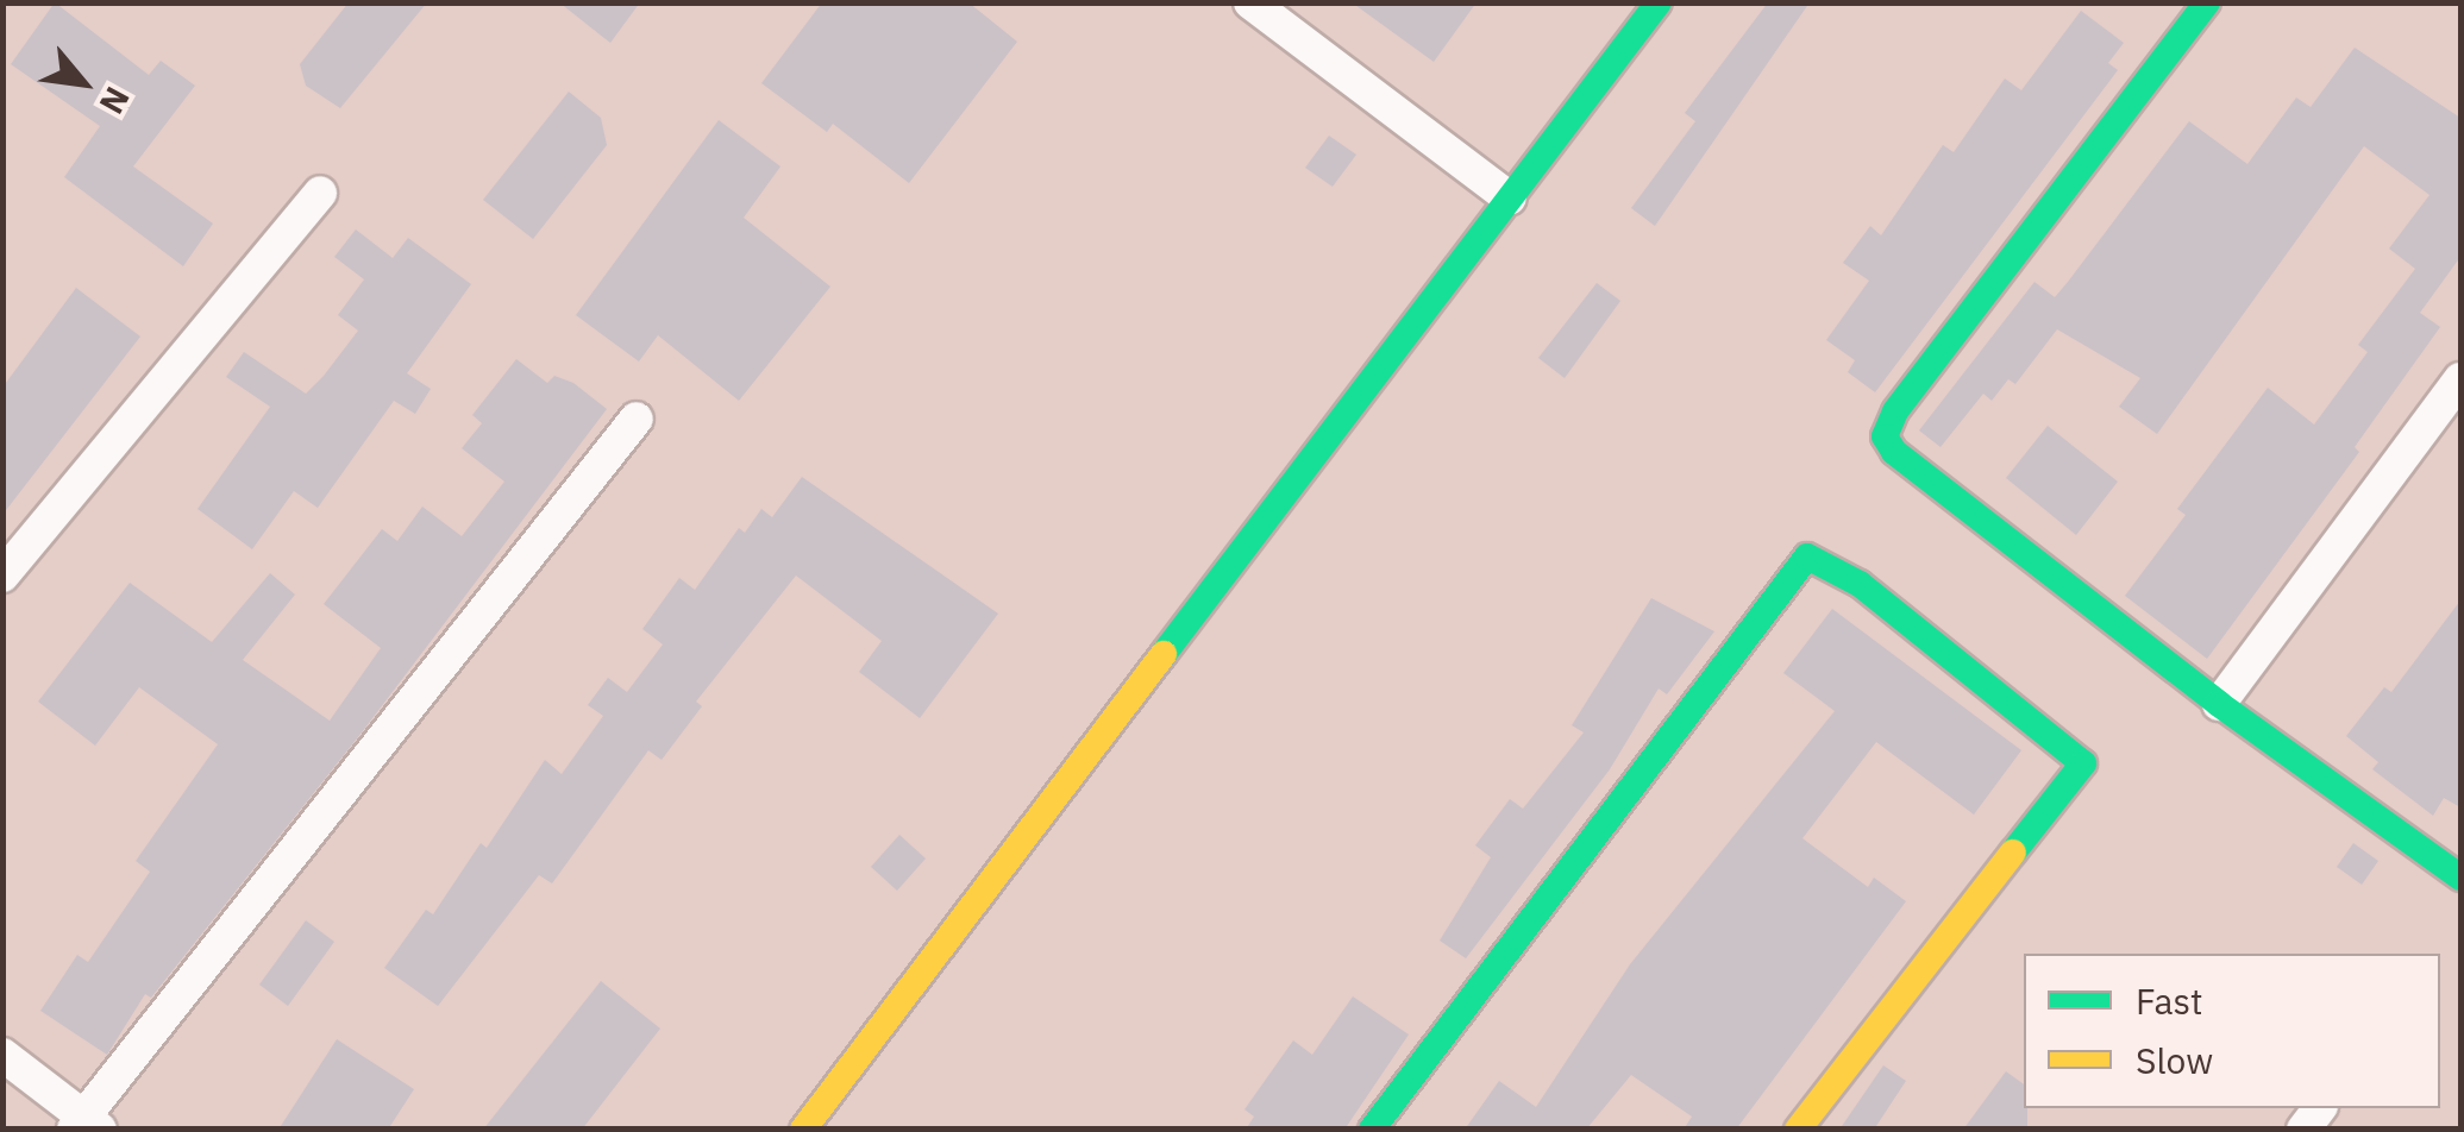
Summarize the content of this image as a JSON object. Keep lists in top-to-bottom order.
{
  "legend": ["Fast", "Slow"],
  "north": "bottom right"
}
